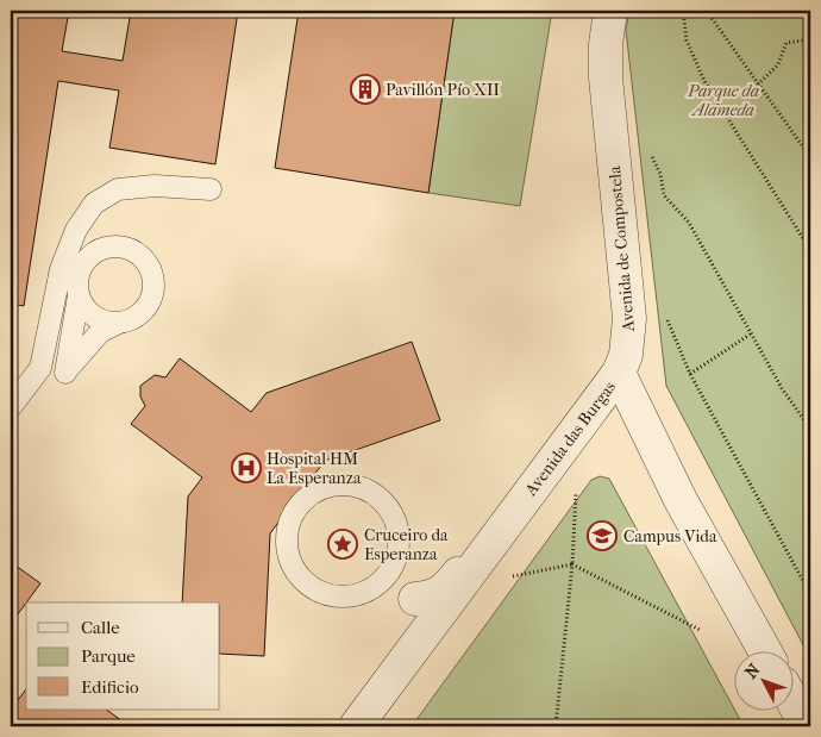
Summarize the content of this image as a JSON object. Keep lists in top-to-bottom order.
{
  "streets": {
    "street": ["Avenida de Compostela", "Avenida das Burgas"]
  },
  "crossings": [
    ["Avenida de Compostela", "Avenida das Burgas"]
  ],
  "parks": ["Parque da Alameda"],
  "places": {
    "building": ["Pavillón Pío XII"],
    "hospital": ["Hospital HM La Esperanza"],
    "school or university": ["Campus Vida"],
    "place": ["Cruceiro da Esperanza"]
  },
  "legend": ["Calle", "Parque", "Edificio"],
  "north": "top left"
}
